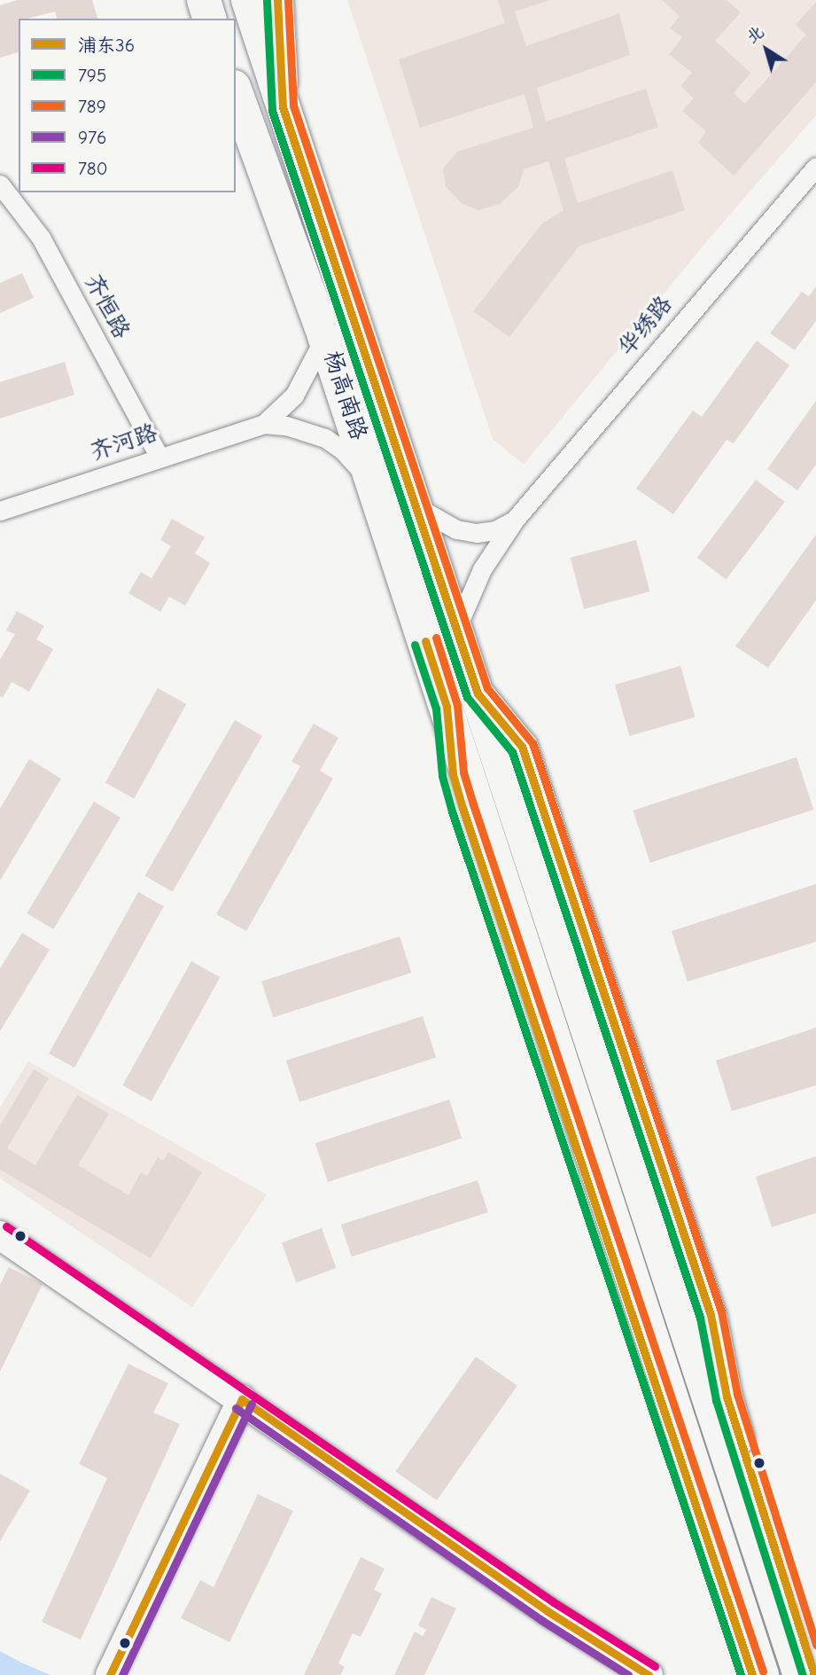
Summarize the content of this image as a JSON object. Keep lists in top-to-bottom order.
{
  "streets": {
    "highway": ["杨高南路"],
    "street": ["齐恒路", "华绣路", "齐河路"]
  },
  "crossings": [
    ["齐恒路", "齐河路"],
    ["华绣路", "杨高南路"],
    ["杨高南路", "齐河路"]
  ],
  "lines": [
    "transit line 浦东36",
    "transit line 789",
    "transit line 795",
    "transit line 780",
    "transit line 976"
  ],
  "legend": [
    "浦东36",
    "795",
    "789",
    "976",
    "780"
  ],
  "north": "top left"
}
